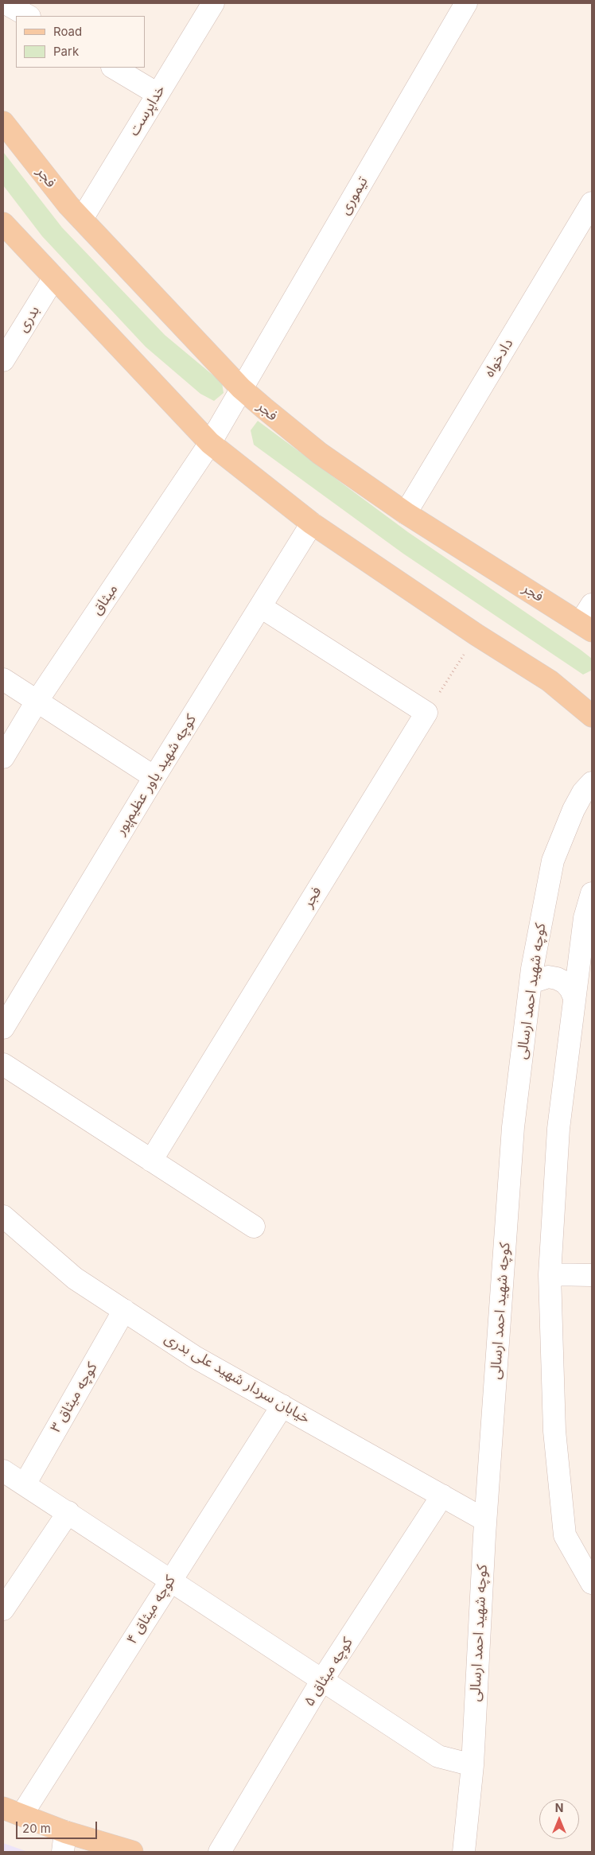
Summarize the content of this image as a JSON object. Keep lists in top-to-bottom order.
{
  "streets": {
    "main road": ["فجر"],
    "street": [
      "خداپرست",
      "تیموری",
      "بدری",
      "دادخواه",
      "میثاق",
      "کوچه شهید یاور عظیم‌پور",
      "کوچه شهید احمد ارسالی",
      "خیابان سردار شهید علی بدری",
      "کوچه میثاق ۳",
      "کوچه میثاق ۴",
      "کوچه میثاق ۵"
    ]
  },
  "crossings": [
    ["خداپرست", "فجر"],
    ["فجر", "تیموری"],
    ["فجر", "دادخواه"],
    ["تیموری", "میثاق"],
    ["کوچه شهید احمد ارسالی", "خیابان سردار شهید علی بدری"],
    ["خیابان سردار شهید علی بدری", "کوچه میثاق ۳"],
    ["خیابان سردار شهید علی بدری", "کوچه میثاق ۴"],
    ["خیابان سردار شهید علی بدری", "کوچه میثاق ۵"]
  ],
  "legend": ["Road", "Park"],
  "scale_bar": "20 m",
  "north": "top"
}
